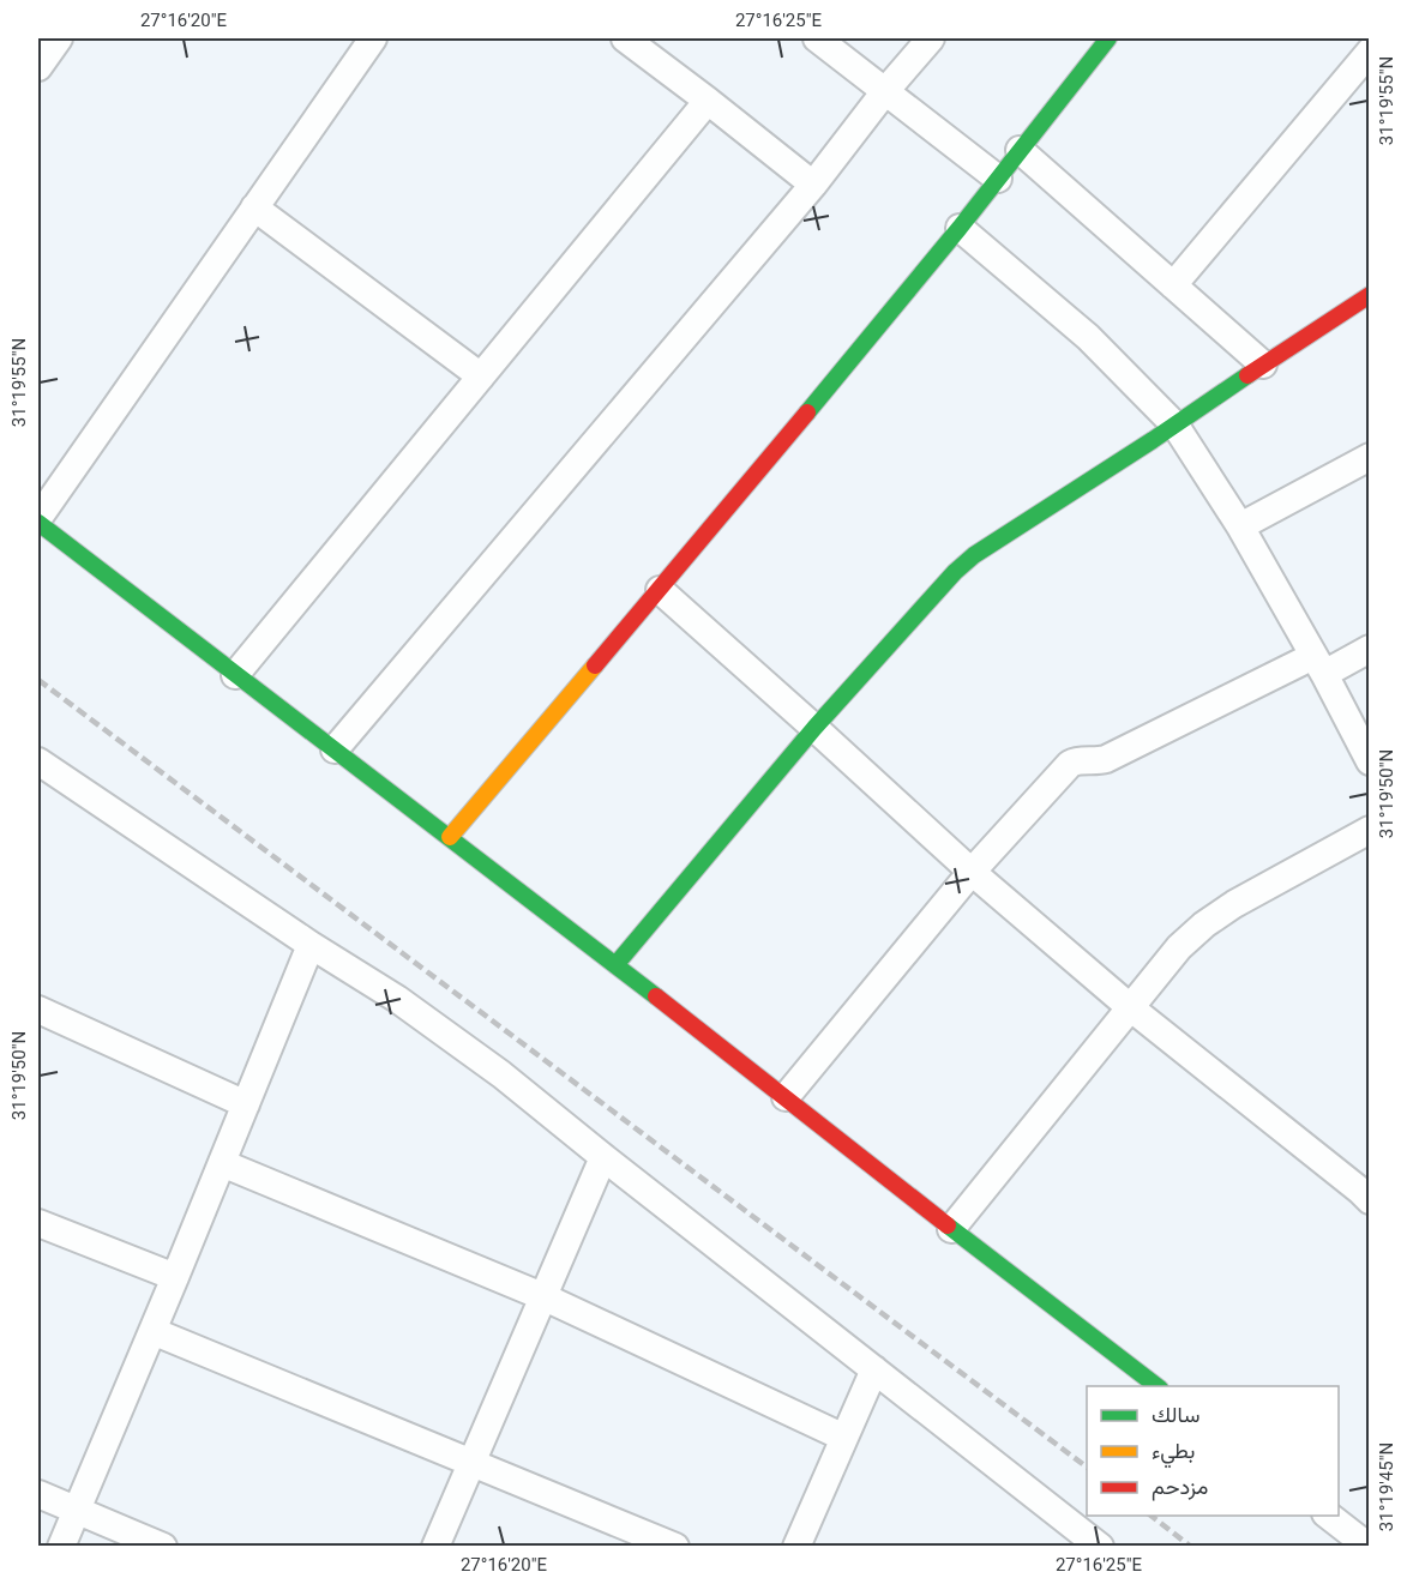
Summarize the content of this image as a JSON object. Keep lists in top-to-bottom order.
{
  "legend": ["سالك", "بطيء", "مزدحم"],
  "coordinates": [
    "27°16'20\"E",
    "27°16'25\"E",
    "31°19'55\"N",
    "31°19'50\"N",
    "31°19'45\"N"
  ]
}
